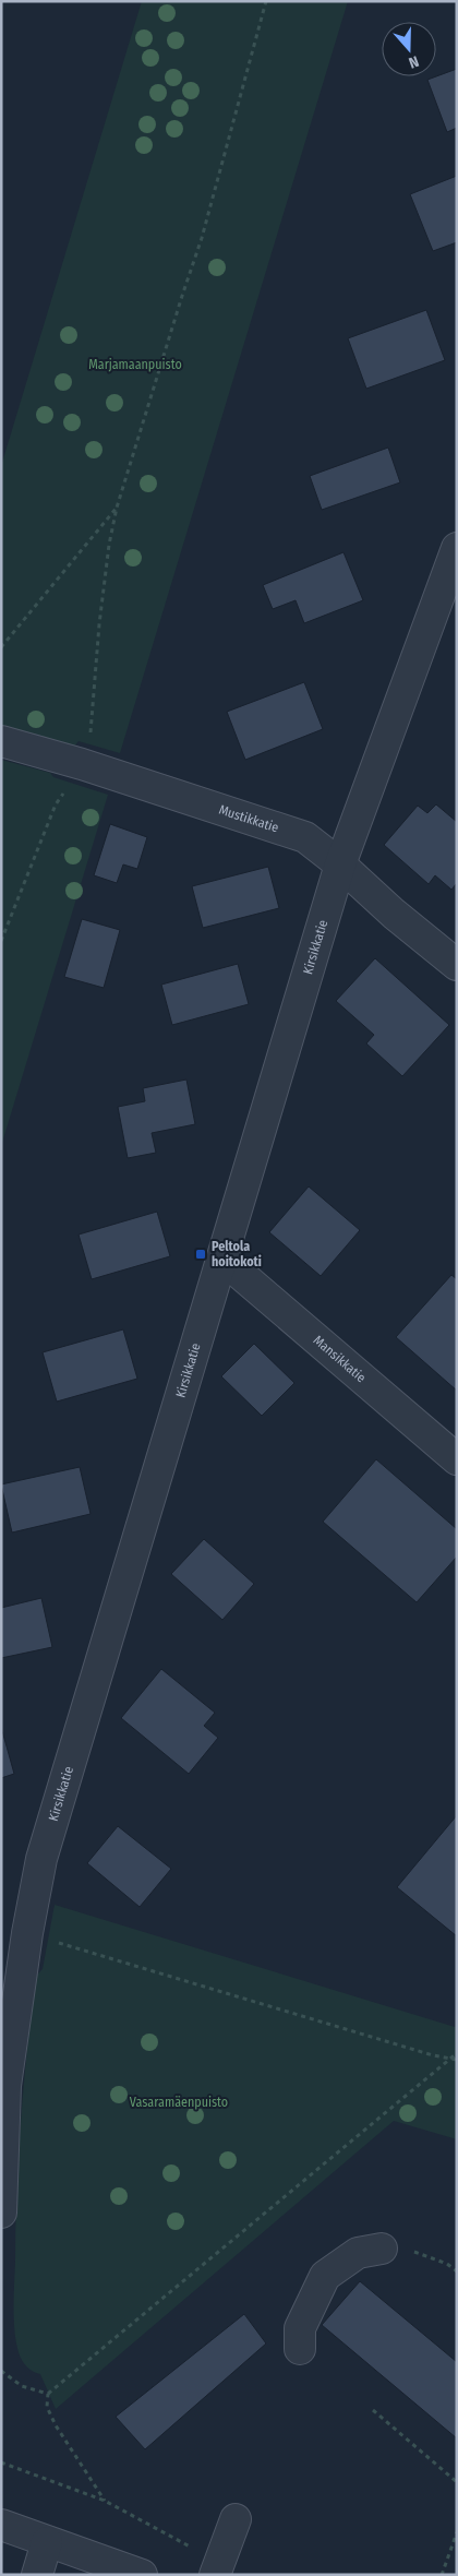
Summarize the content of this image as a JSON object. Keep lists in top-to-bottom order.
{
  "streets": {
    "street": ["Mustikkatie", "Kirsikkatie", "Mansikkatie"]
  },
  "crossings": [
    ["Mustikkatie", "Kirsikkatie"],
    ["Kirsikkatie", "Mansikkatie"]
  ],
  "parks": ["Marjamaanpuisto", "Vasaramäenpuisto"],
  "places": {
    "transit": ["Peltola hoitokoti"]
  },
  "north": "bottom"
}
